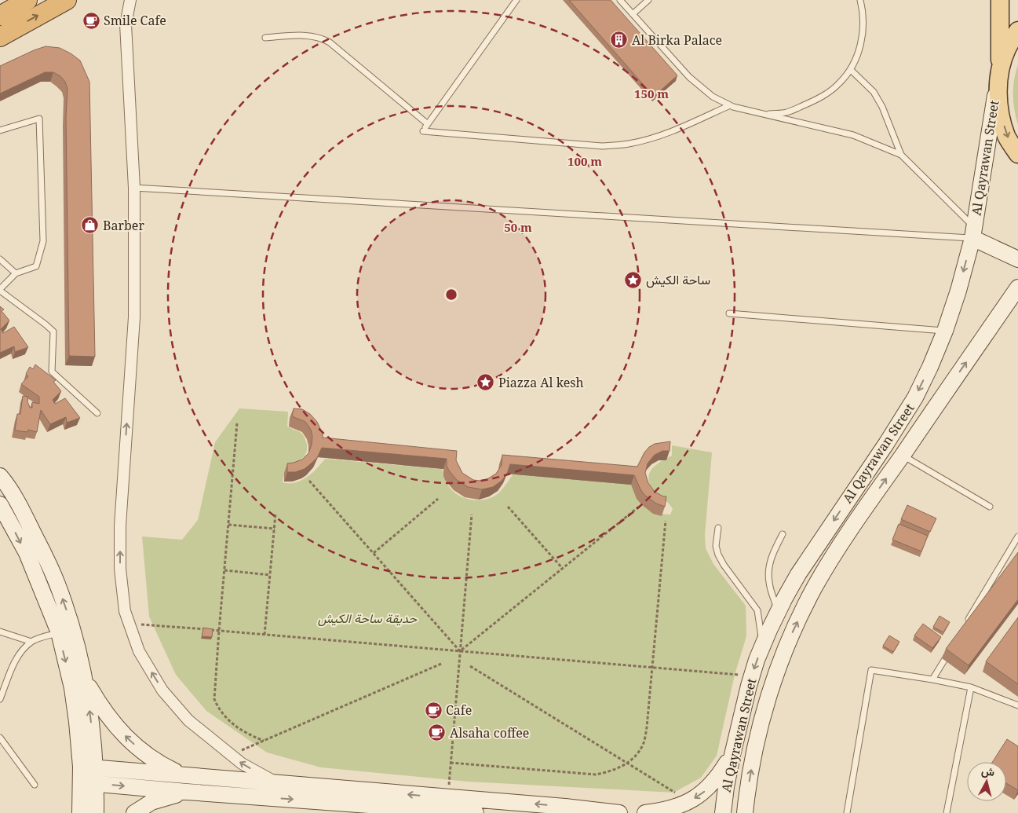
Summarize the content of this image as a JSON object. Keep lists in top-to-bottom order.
{
  "streets": {
    "main road": ["Al Qayrawan Street"]
  },
  "parks": ["حديقة ساحة الكيش"],
  "places": {
    "cafe": ["Smile Cafe", "Cafe", "Alsaha coffee"],
    "building": ["Al Birka Palace"],
    "shop": ["Barber"],
    "place": ["ساحة الكيش", "Piazza Al kesh"]
  },
  "north": "top",
  "rings": ["150 m", "100 m", "50 m"]
}
